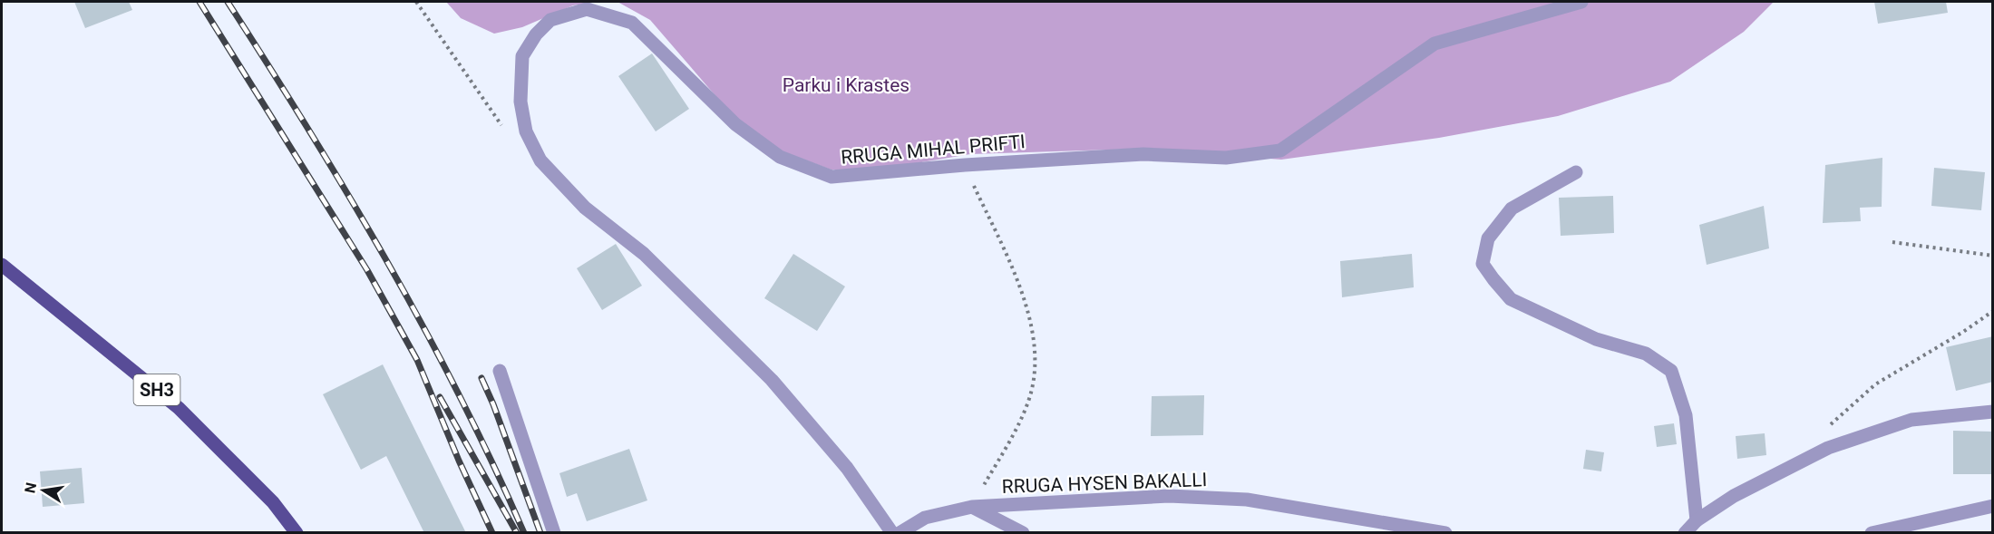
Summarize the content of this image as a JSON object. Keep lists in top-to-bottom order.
{
  "streets": {
    "main road": ["SH3"],
    "street": ["RRUGA MIHAL PRIFTI", "RRUGA HYSEN BAKALLI"]
  },
  "parks": ["Parku i Krastes"],
  "north": "left"
}
